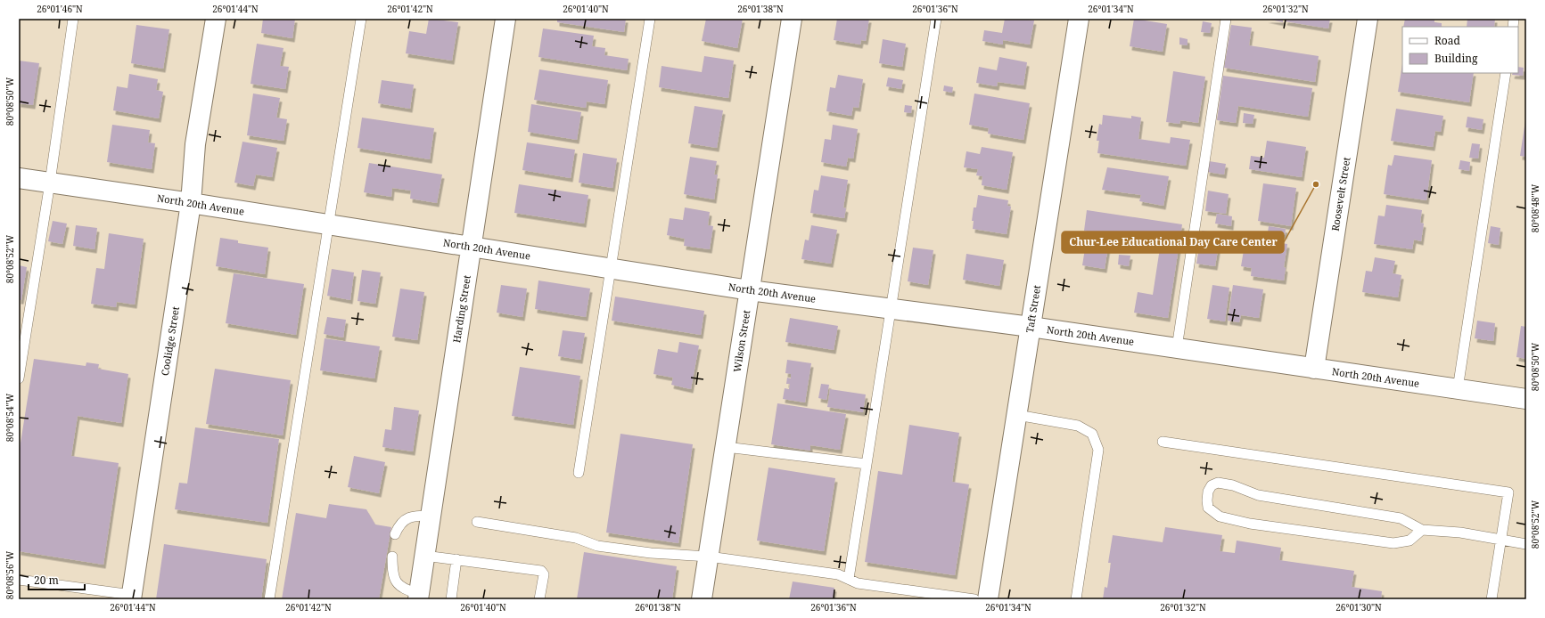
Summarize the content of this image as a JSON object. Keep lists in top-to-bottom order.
{
  "streets": {
    "street": [
      "Roosevelt Street",
      "North 20th Avenue",
      "Harding Street",
      "Taft Street",
      "Coolidge Street",
      "Wilson Street"
    ]
  },
  "crossings": [
    ["Roosevelt Street", "North 20th Avenue"],
    ["North 20th Avenue", "Harding Street"],
    ["North 20th Avenue", "Taft Street"],
    ["North 20th Avenue", "Coolidge Street"],
    ["North 20th Avenue", "Wilson Street"]
  ],
  "places": ["Chur-Lee Educational Day Care Center"],
  "legend": ["Road", "Building"],
  "scale_bar": "20 m",
  "coordinates": [
    "26°01'46\"N",
    "26°01'44\"N",
    "26°01'42\"N",
    "26°01'40\"N",
    "26°01'38\"N",
    "26°01'36\"N",
    "26°01'34\"N",
    "26°01'32\"N",
    "80°08'50\"W",
    "80°08'48\"W",
    "80°08'52\"W",
    "80°08'54\"W",
    "80°08'56\"W",
    "26°01'30\"N"
  ]
}
